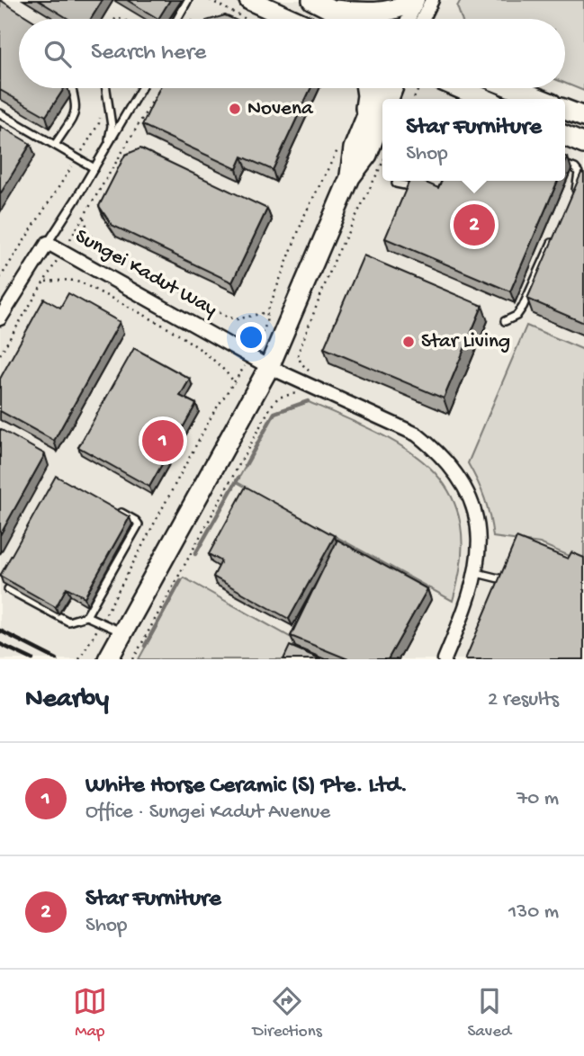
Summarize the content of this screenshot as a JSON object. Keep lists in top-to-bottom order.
{
  "streets": {
    "street": ["Sungei Kadut Way"]
  },
  "places": ["Novena", "Star Living"],
  "page": {
    "search": "Search here",
    "popup": ["Star Furniture", "Shop"],
    "pins": ["2", "1"],
    "heading": ["Nearby", "2 results"],
    "list": [
      {
        "mark": "1",
        "name": "White Horse Ceramic (S) Pte. Ltd.",
        "note": "Office · Sungei Kadut Avenue",
        "value": "70 m"
      },
      {
        "mark": "2",
        "name": "Star Furniture",
        "note": "Shop",
        "value": "130 m"
      }
    ],
    "nav": ["Map", "Directions", "Saved"]
  }
}
